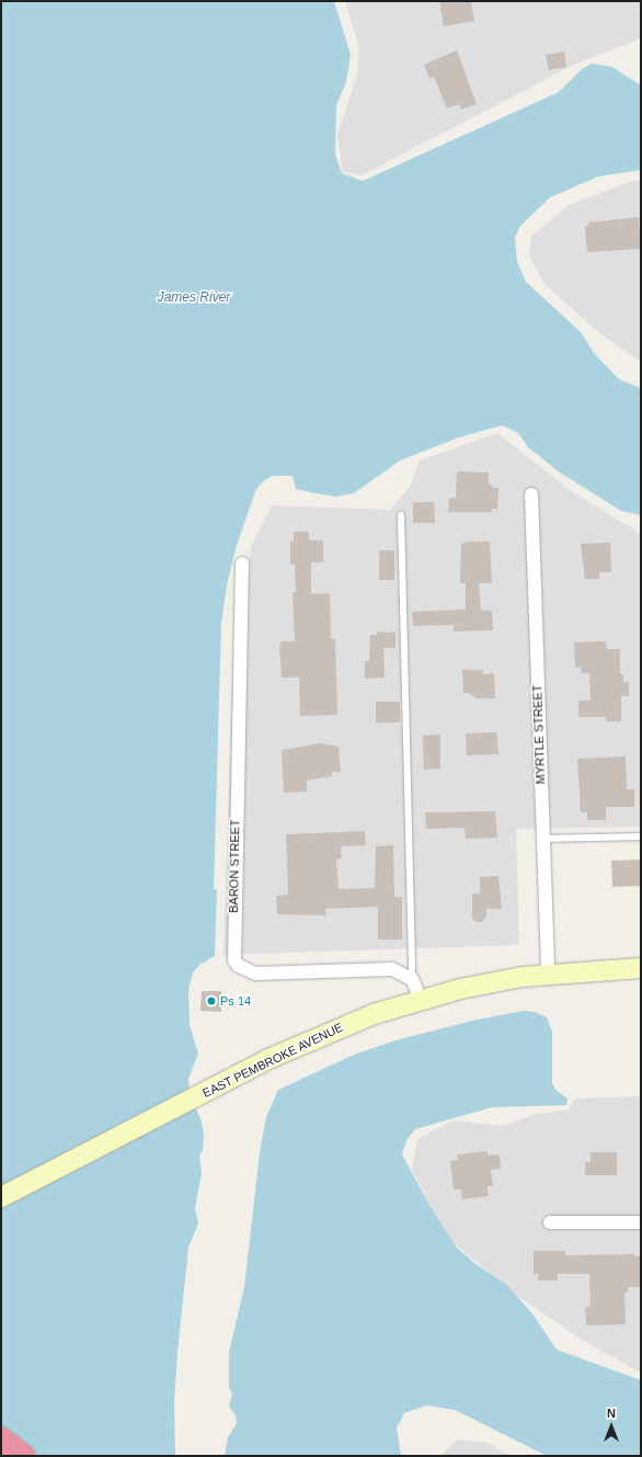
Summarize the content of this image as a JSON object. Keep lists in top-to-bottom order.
{
  "streets": {
    "main road": ["EAST PEMBROKE AVENUE"],
    "street": ["MYRTLE STREET", "BARON STREET"]
  },
  "crossings": [
    ["MYRTLE STREET", "EAST PEMBROKE AVENUE"]
  ],
  "water": ["James River"],
  "places": ["Ps 14"],
  "north": "top"
}
